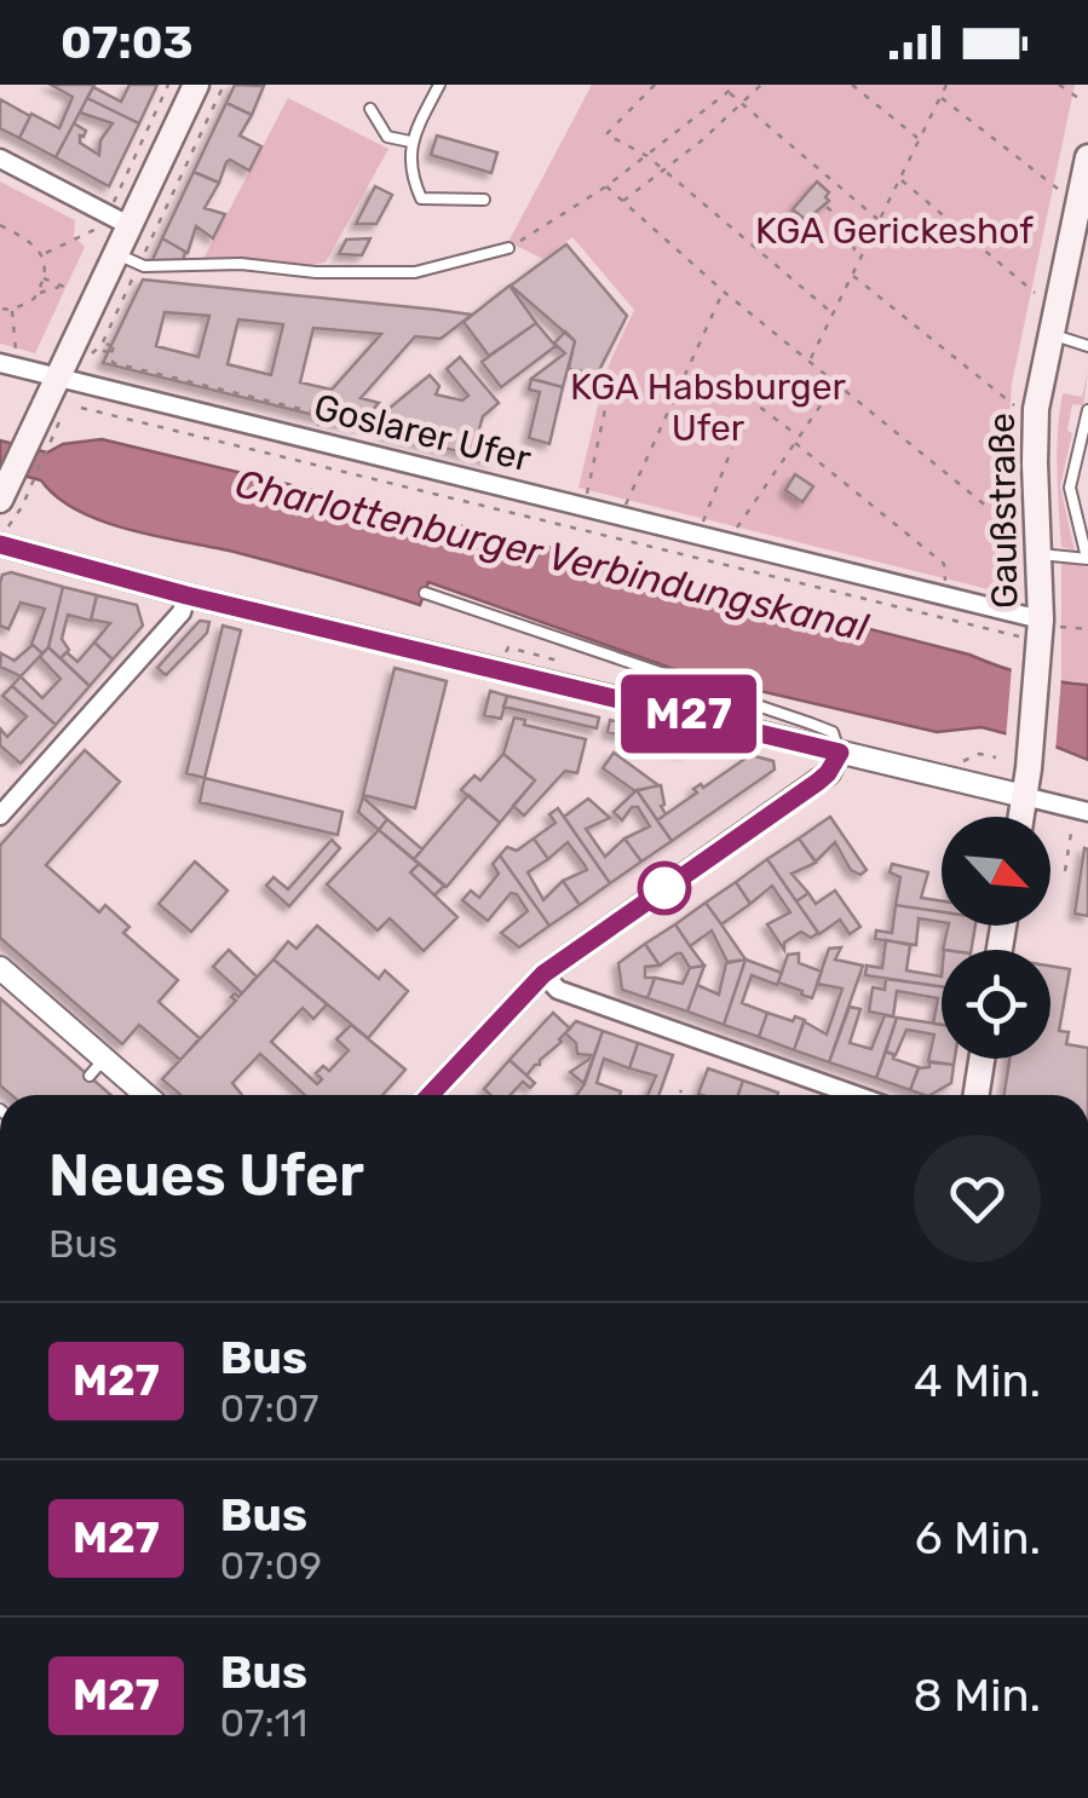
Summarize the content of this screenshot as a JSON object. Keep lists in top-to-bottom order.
{
  "streets": {
    "main road": ["Gaußstraße"],
    "street": ["Goslarer Ufer"]
  },
  "crossings": [
    ["Goslarer Ufer", "Gaußstraße"]
  ],
  "water": ["Charlottenburger Verbindungskanal"],
  "parks": ["KGA Gerickeshof", "KGA Habsburger Ufer"],
  "lines": ["bus line M27"],
  "north": "bottom right",
  "page": {
    "status": "07:03",
    "on_map": "M27",
    "heading": ["Neues Ufer", "Bus"],
    "list": [
      {
        "mark": "M27",
        "name": "Bus",
        "note": "07:07",
        "value": "4 Min."
      },
      {
        "mark": "M27",
        "name": "Bus",
        "note": "07:09",
        "value": "6 Min."
      },
      {
        "mark": "M27",
        "name": "Bus",
        "note": "07:11",
        "value": "8 Min."
      }
    ]
  }
}
